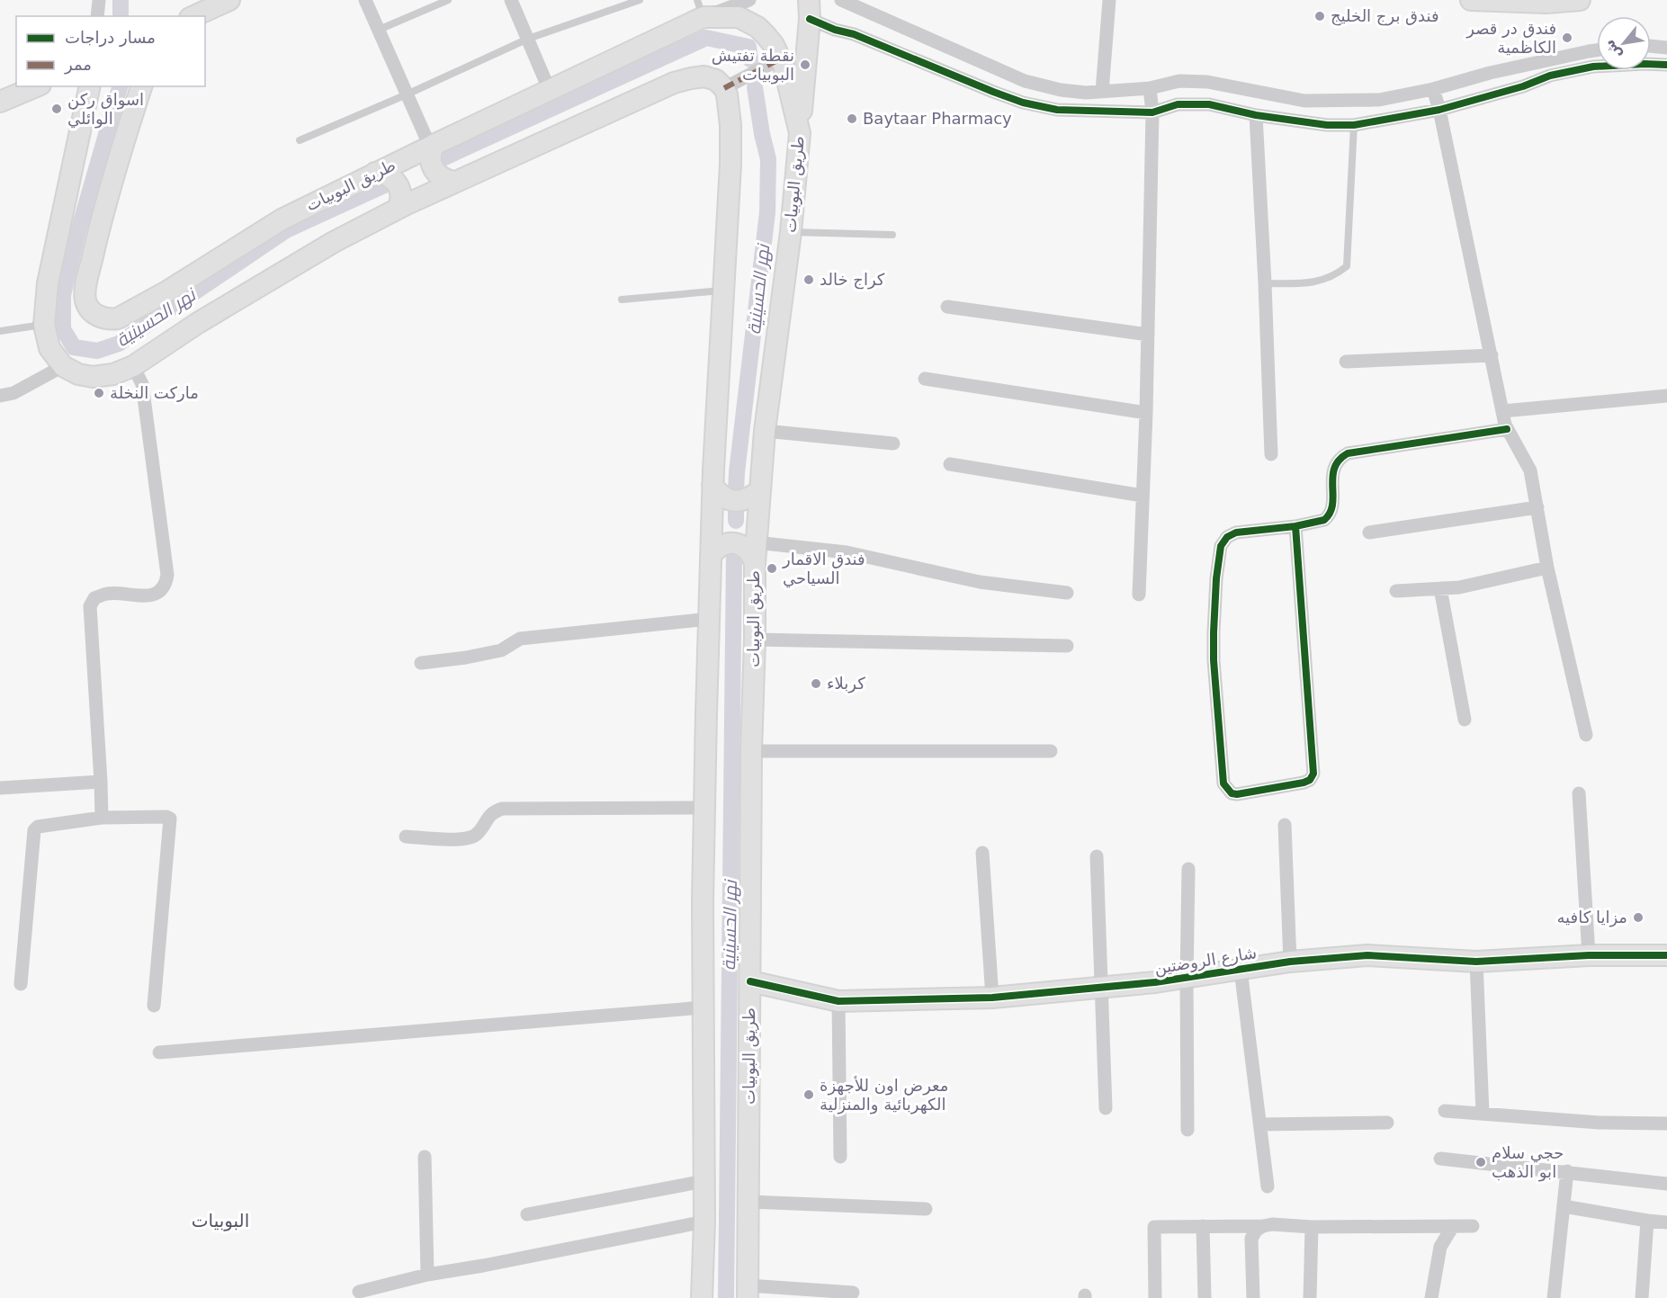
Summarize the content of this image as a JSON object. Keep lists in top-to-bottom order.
{
  "streets": {
    "main road": ["طريق البوبيات", "شارع الروضتين"]
  },
  "crossings": [
    ["طريق البوبيات", "شارع الروضتين"]
  ],
  "districts": ["البوبيات"],
  "water": ["نهر الحسينية"],
  "places": [
    "فندق برج الخليج",
    "فندق در قصر الكاظمية",
    "نقطة تفتيش البوبيات",
    "اسواق ركن الوائلي",
    "Baytaar Pharmacy",
    "كراج خالد",
    "ماركت النخلة",
    "فندق الاقمار السياحي",
    "كربلاء",
    "مزايا كافيه",
    "معرض اون للأجهزة الكهربائية والمنزلية",
    "حجي سلام ابو الذهب"
  ],
  "legend": ["مسار دراجات", "ممر"],
  "north": "bottom left"
}
